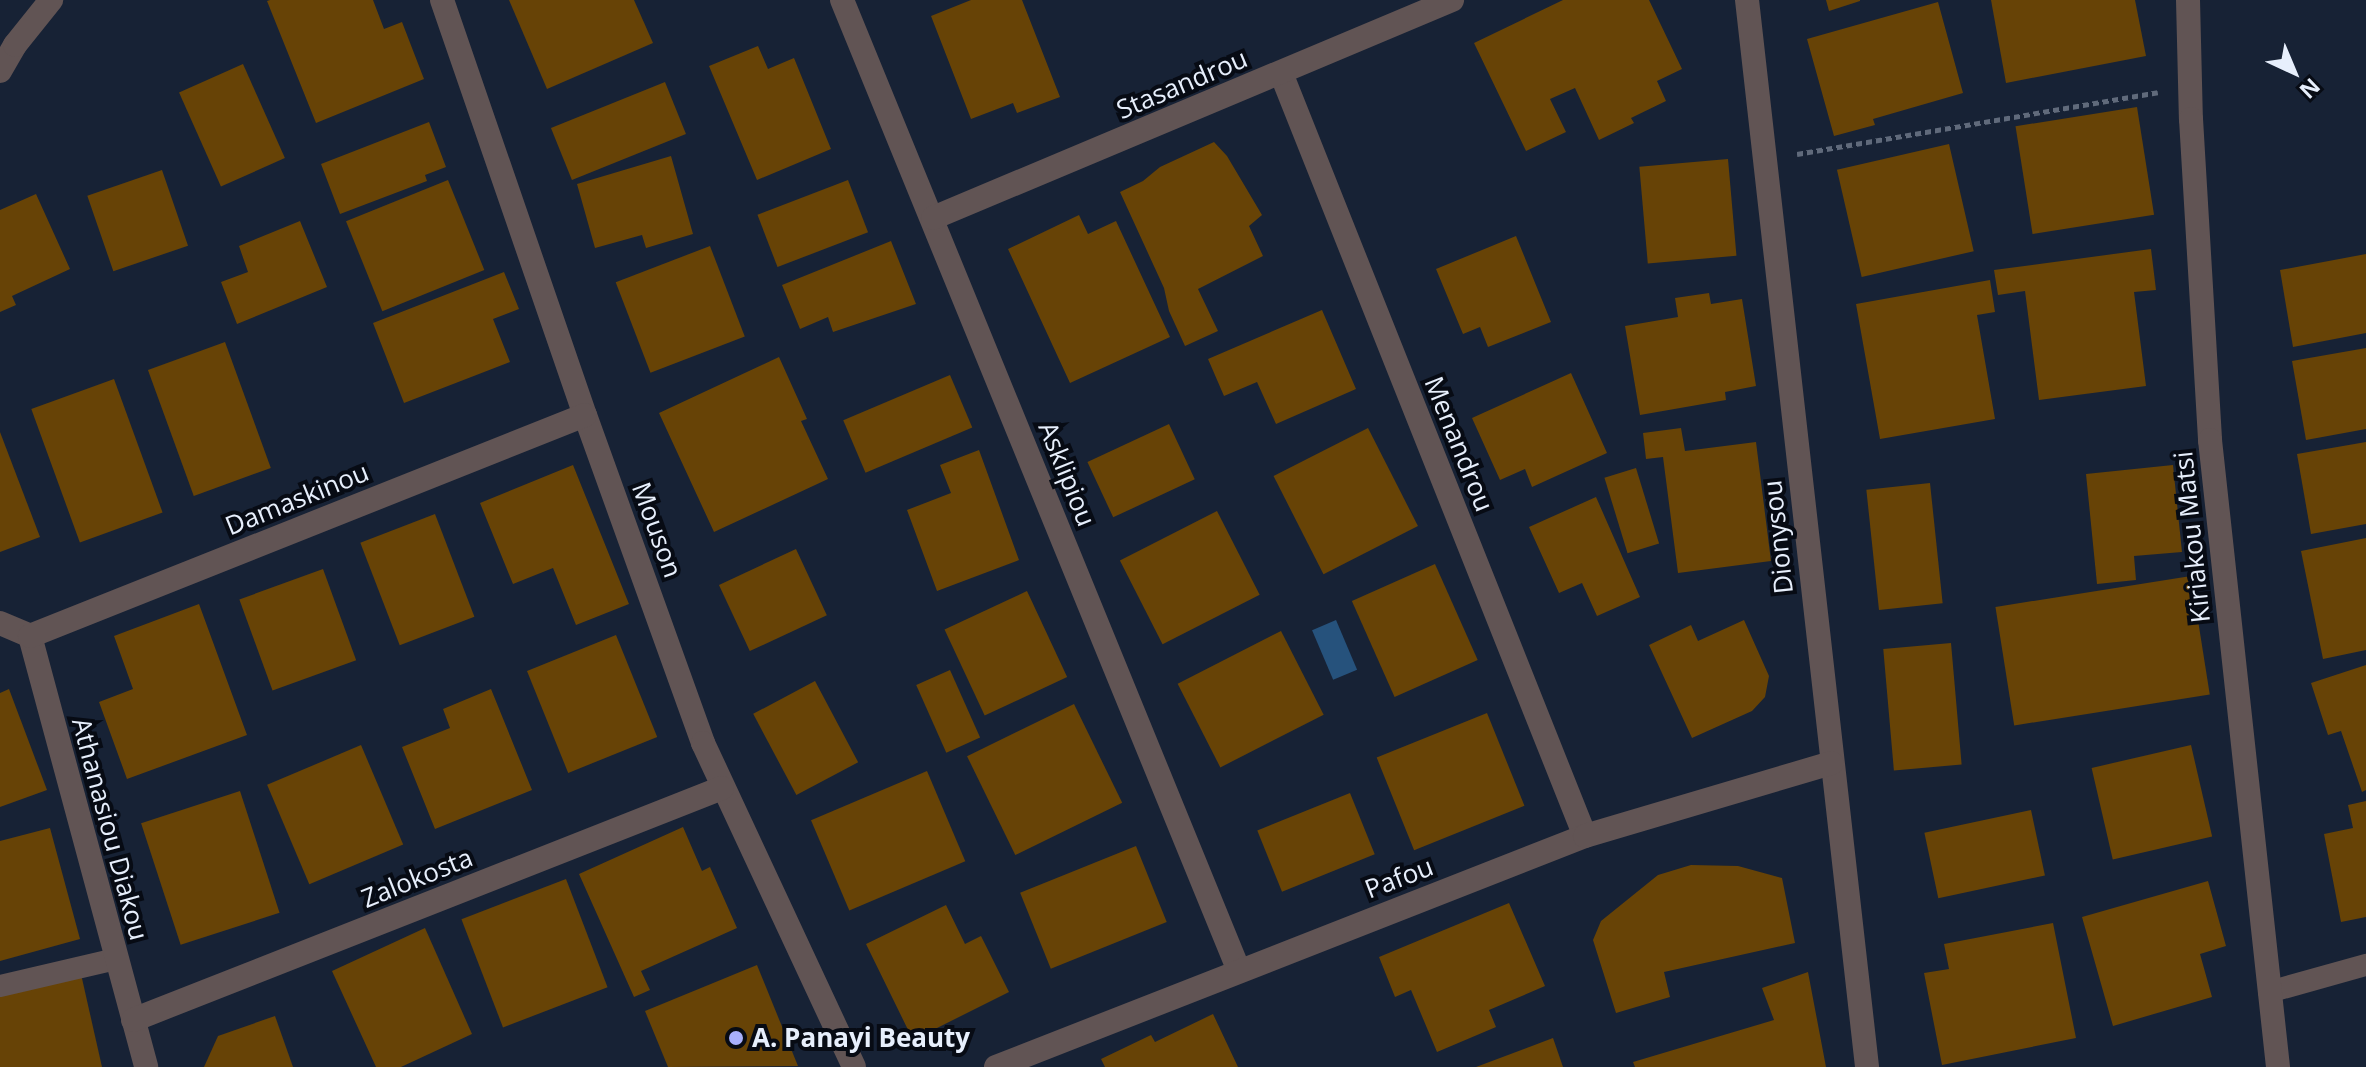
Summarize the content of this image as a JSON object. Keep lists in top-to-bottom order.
{
  "streets": {
    "street": [
      "Stasandrou",
      "Menandrou",
      "Asklipiou",
      "Damaskinou",
      "Mouson",
      "Dionysou",
      "Kiriakou Matsi",
      "Athanasiou Diakou",
      "Zalokosta",
      "Pafou"
    ]
  },
  "crossings": [
    ["Stasandrou", "Menandrou"],
    ["Stasandrou", "Asklipiou"],
    ["Menandrou", "Pafou"],
    ["Asklipiou", "Pafou"],
    ["Damaskinou", "Mouson"],
    ["Damaskinou", "Athanasiou Diakou"],
    ["Mouson", "Zalokosta"],
    ["Dionysou", "Pafou"],
    ["Athanasiou Diakou", "Zalokosta"]
  ],
  "places": ["A. Panayi Beauty"],
  "north": "bottom right"
}
